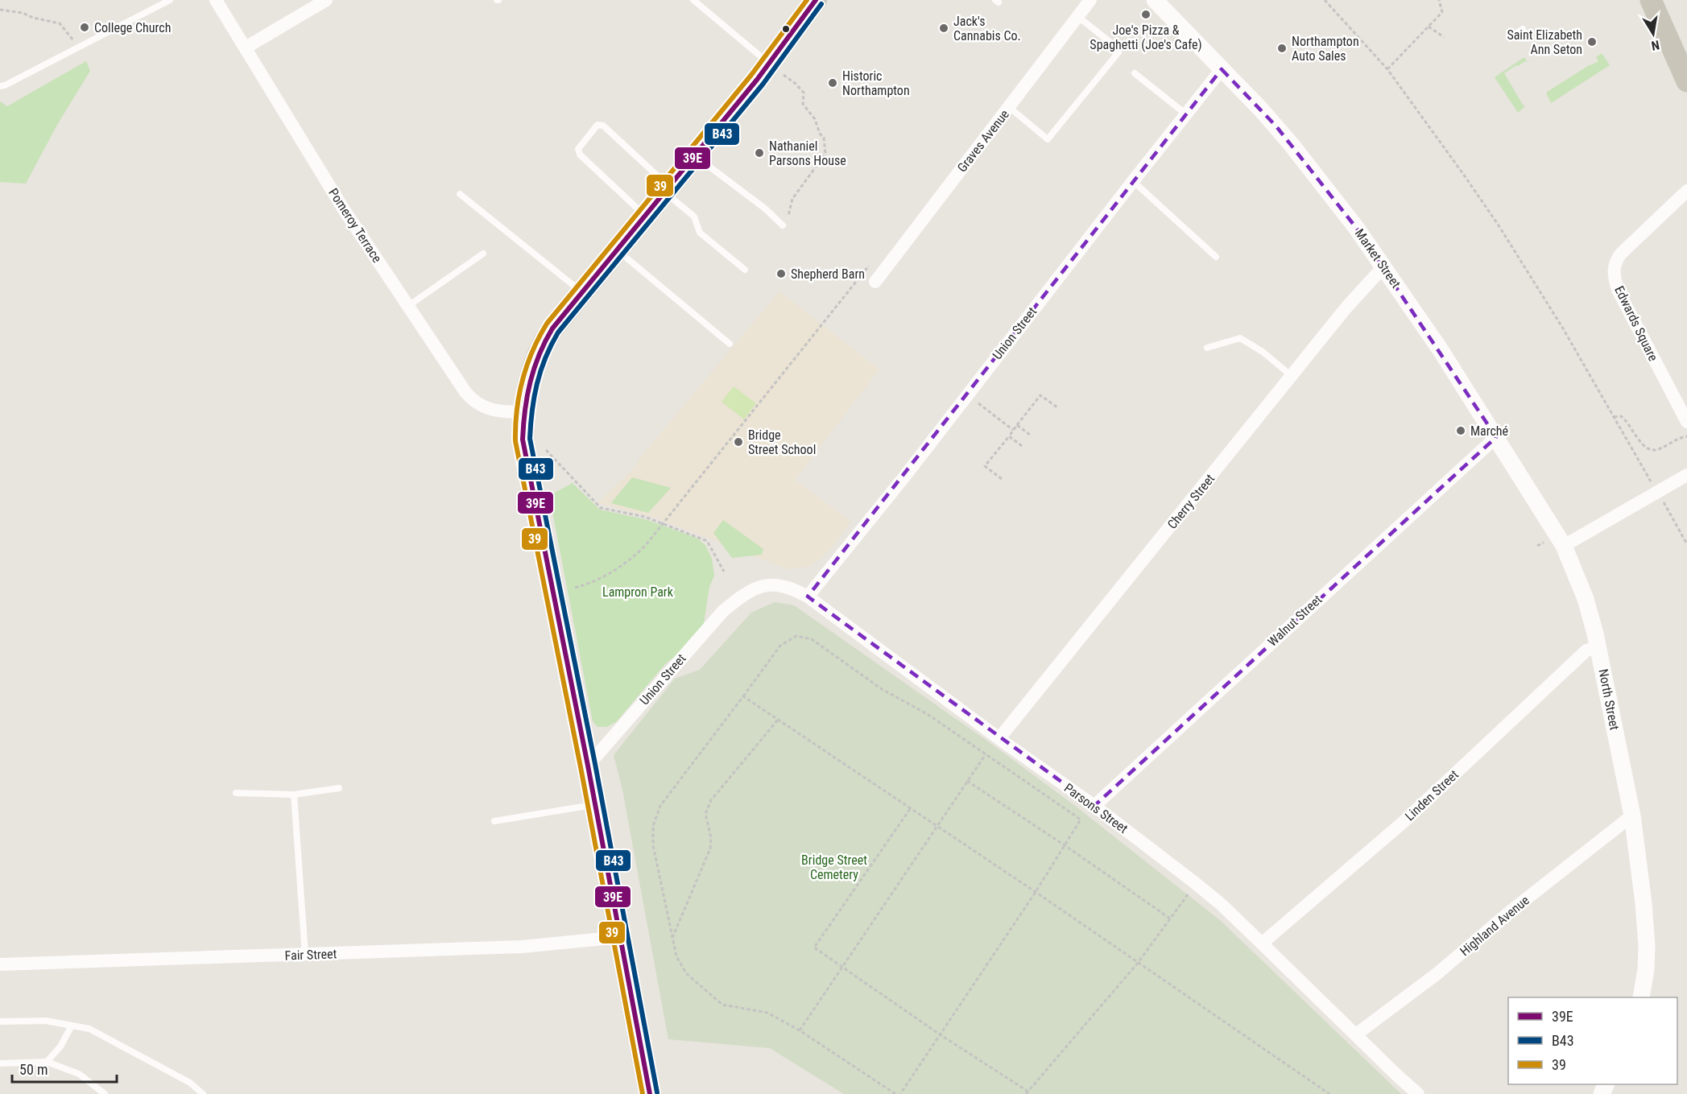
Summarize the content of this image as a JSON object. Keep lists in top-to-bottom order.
{
  "streets": {
    "street": [
      "Graves Avenue",
      "Pomeroy Terrace",
      "Market Street",
      "Edwards Square",
      "Union Street",
      "Cherry Street",
      "Walnut Street",
      "North Street",
      "Linden Street",
      "Parsons Street",
      "Highland Avenue",
      "Fair Street"
    ]
  },
  "crossings": [
    ["Market Street", "Union Street"],
    ["Market Street", "Cherry Street"],
    ["Market Street", "Walnut Street"],
    ["Market Street", "North Street"],
    ["Union Street", "Parsons Street"],
    ["Cherry Street", "Parsons Street"],
    ["Walnut Street", "Parsons Street"],
    ["North Street", "Linden Street"],
    ["North Street", "Highland Avenue"],
    ["Linden Street", "Parsons Street"],
    ["Parsons Street", "Highland Avenue"]
  ],
  "parks": ["Lampron Park", "Bridge Street Cemetery"],
  "places": [
    "Joe's Pizza & Spaghetti (Joe's Cafe)",
    "College Church",
    "Jack's Cannabis Co.",
    "Saint Elizabeth Ann Seton",
    "Northampton Auto Sales",
    "Historic Northampton",
    "Nathaniel Parsons House",
    "Shepherd Barn",
    "Marché",
    "Bridge Street School"
  ],
  "lines": ["transit line 39E", "transit line 39", "transit line B43"],
  "legend": ["39E", "B43", "39"],
  "scale_bar": "50 m",
  "north": "bottom"
}
